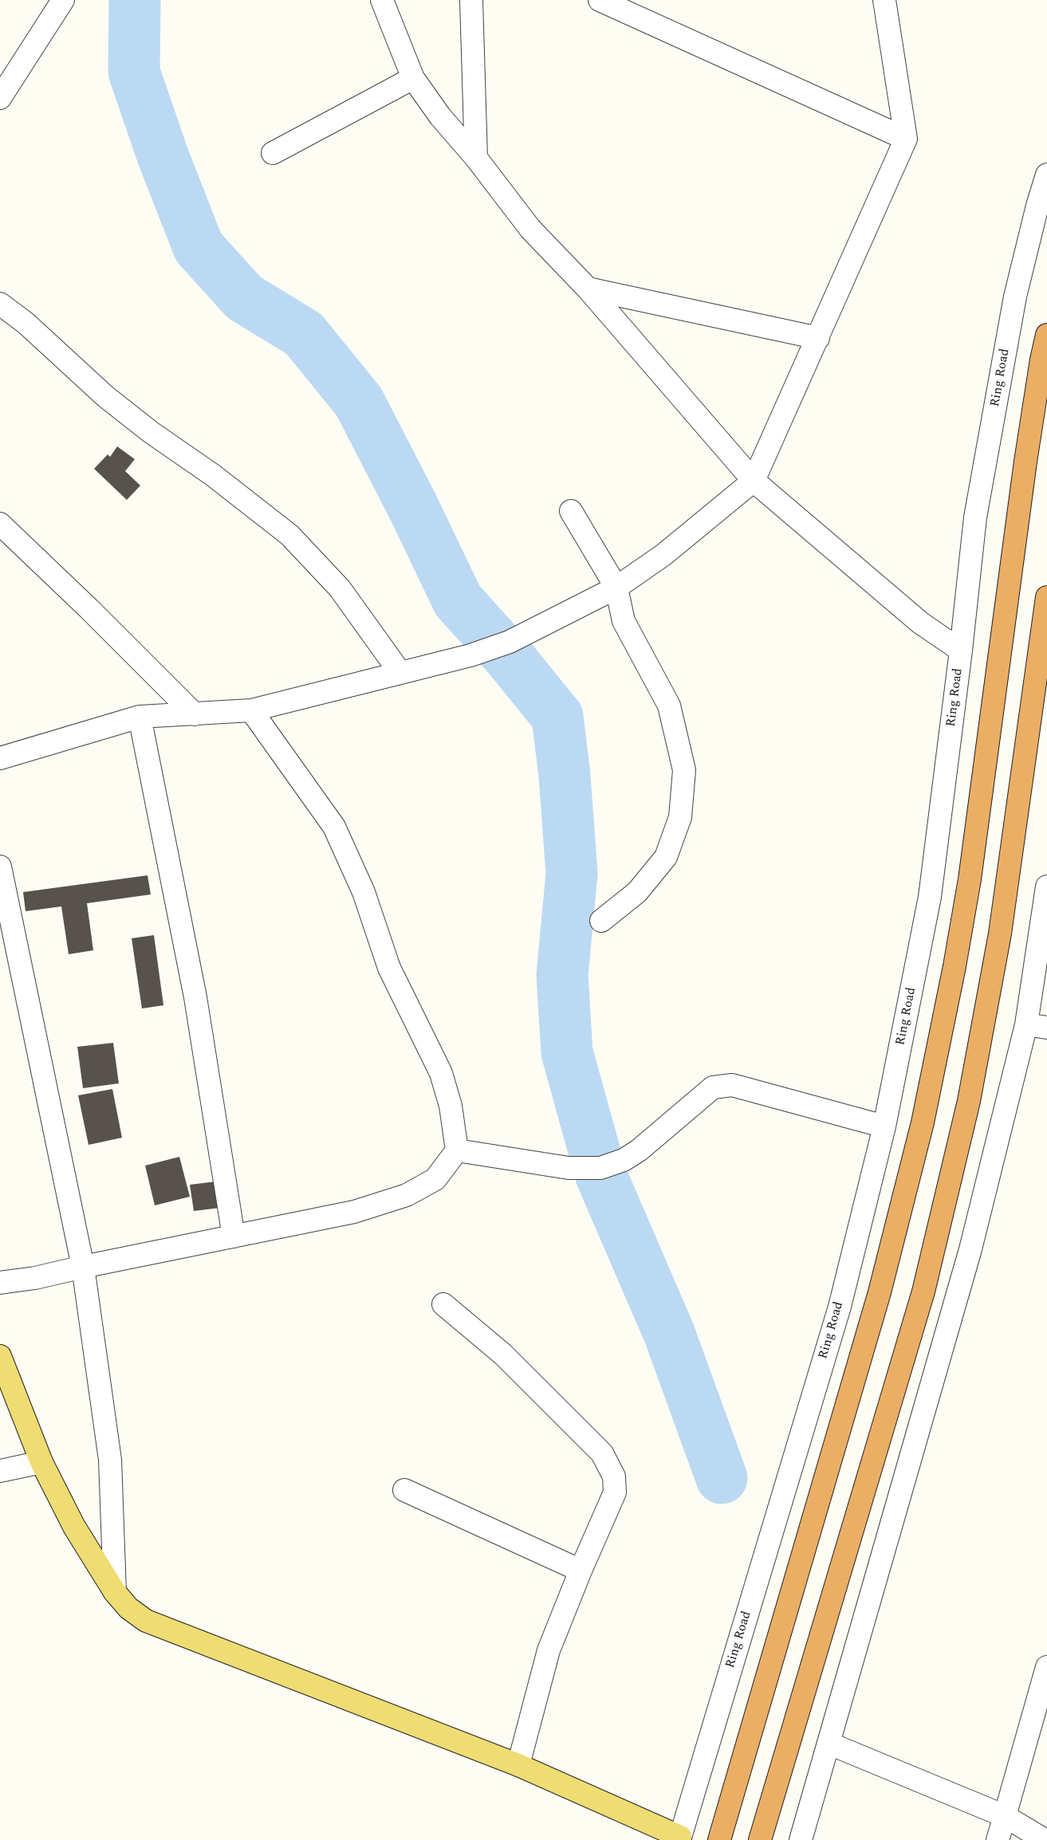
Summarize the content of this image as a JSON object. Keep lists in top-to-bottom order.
{
  "streets": {
    "street": ["Ring Road"]
  }
}
